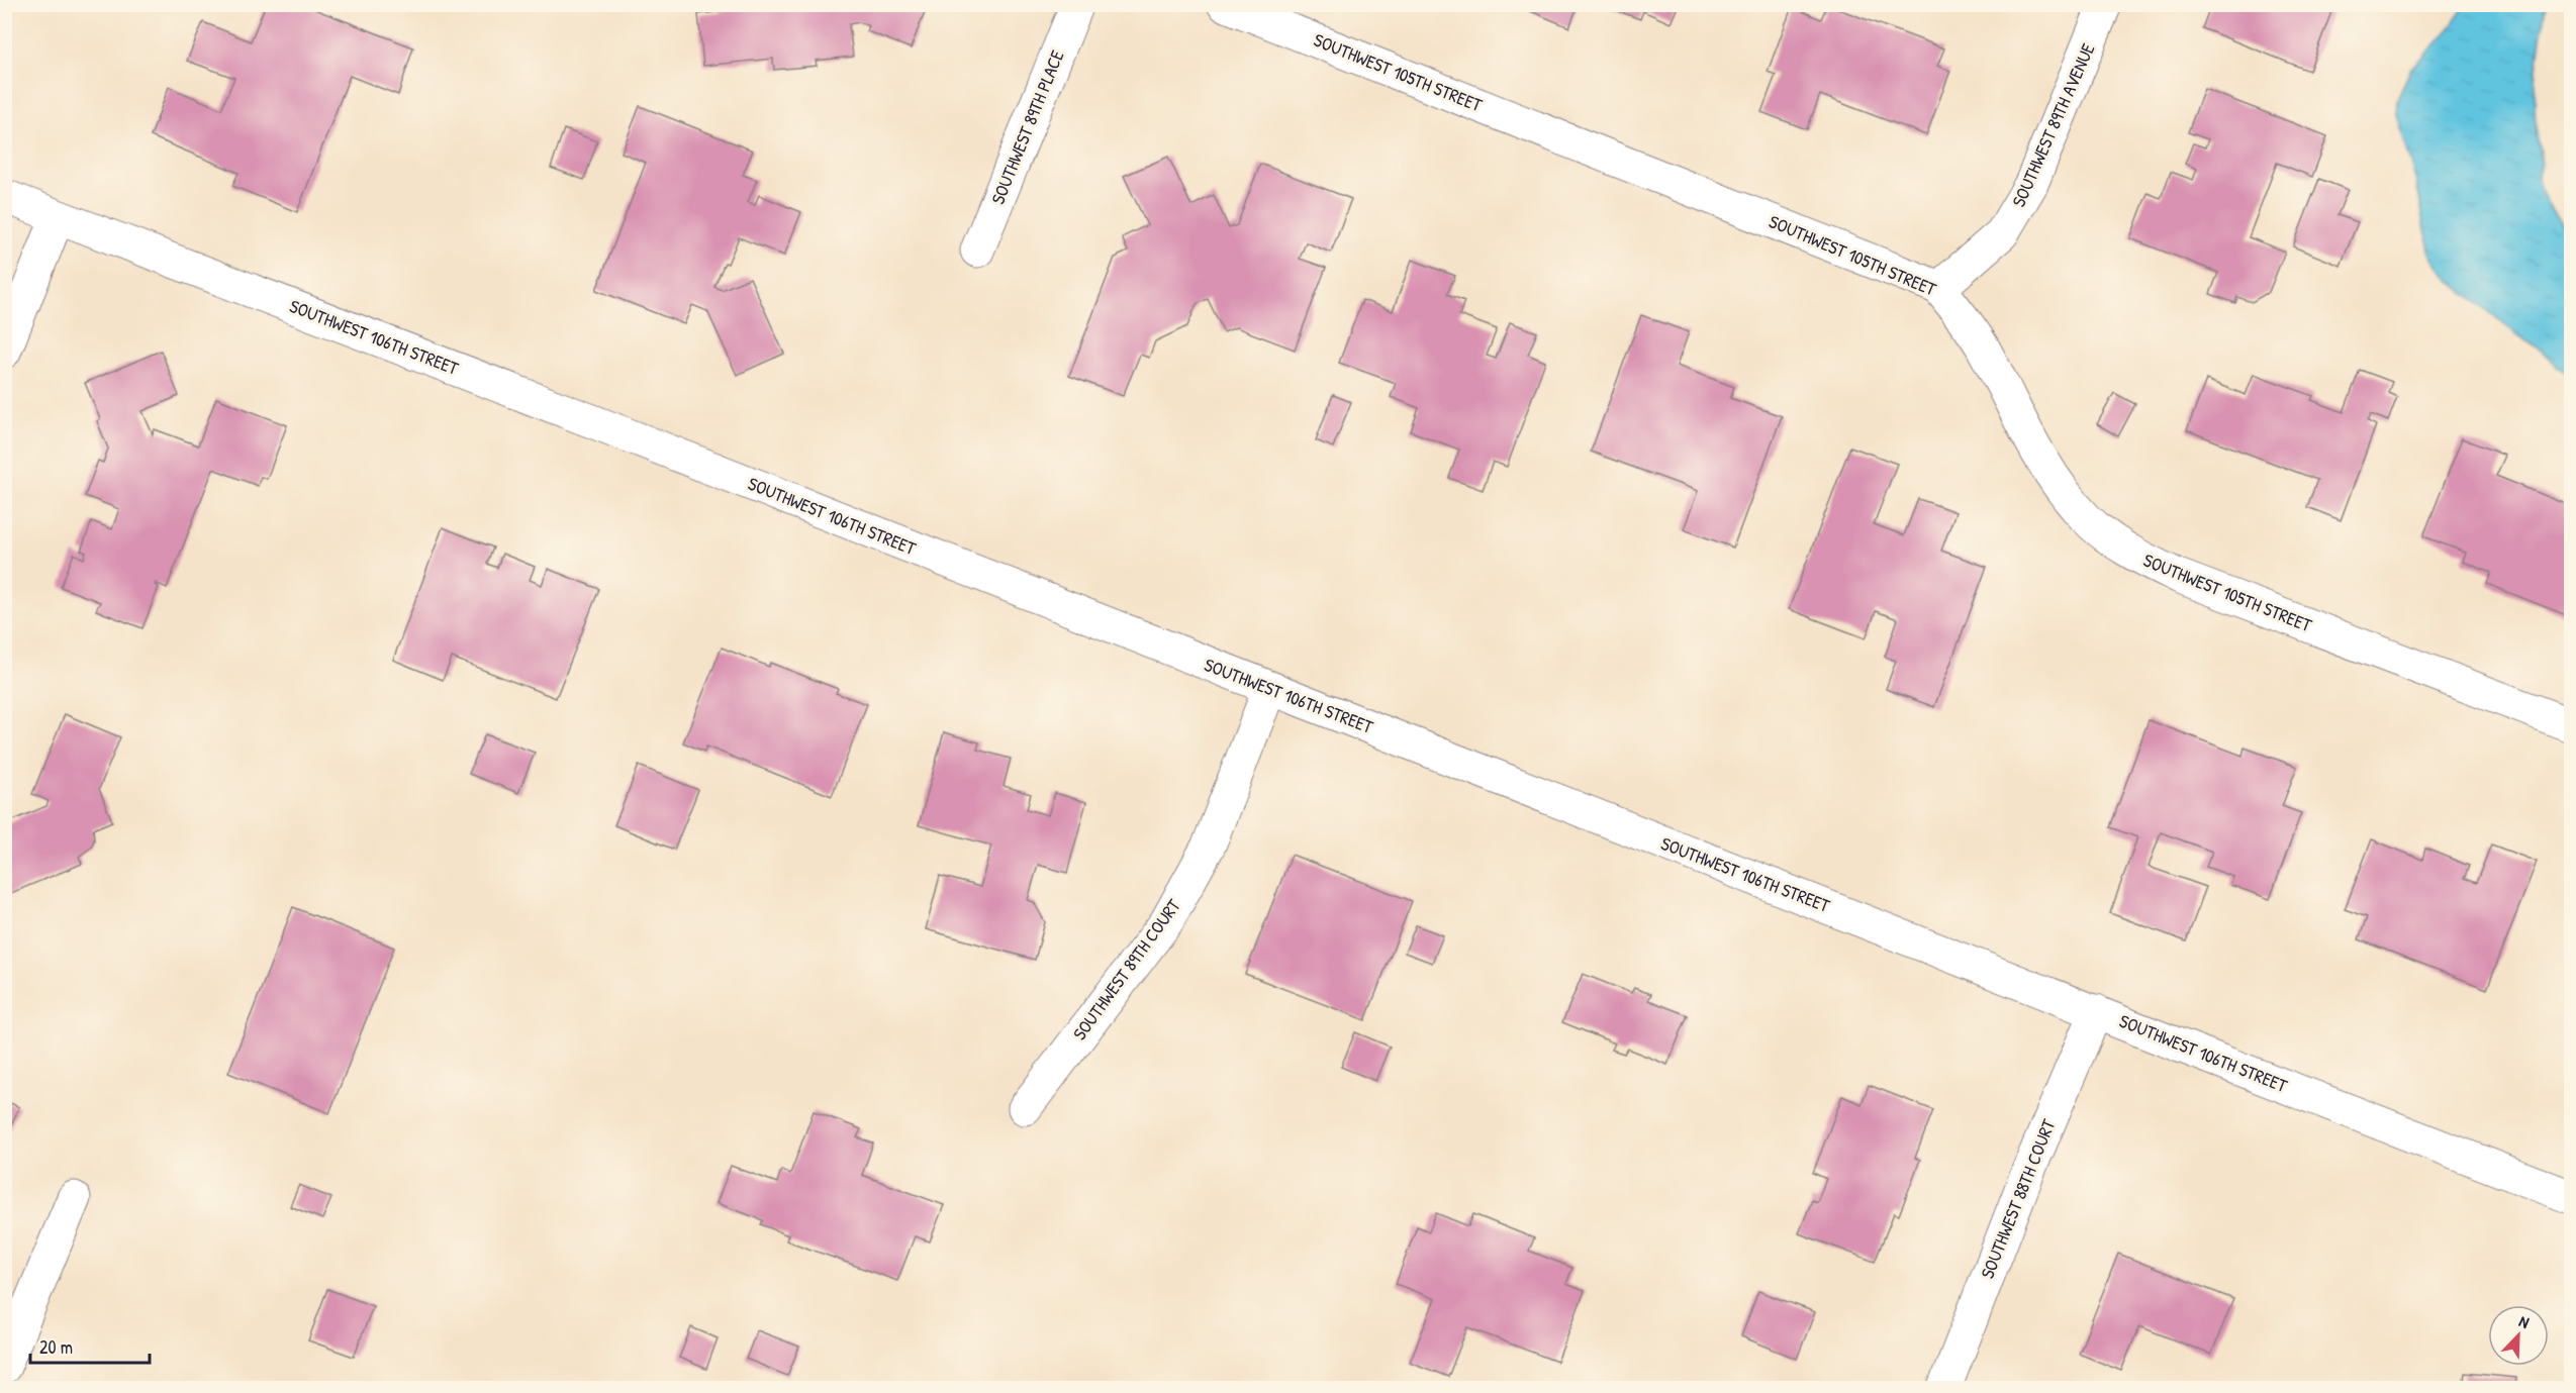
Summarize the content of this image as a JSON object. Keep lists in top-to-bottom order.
{
  "streets": {
    "street": [
      "SOUTHWEST 105TH STREET",
      "SOUTHWEST 89TH AVENUE",
      "SOUTHWEST 89TH PLACE",
      "SOUTHWEST 106TH STREET",
      "SOUTHWEST 89TH COURT",
      "SOUTHWEST 88TH COURT"
    ]
  },
  "crossings": [
    ["SOUTHWEST 105TH STREET", "SOUTHWEST 89TH AVENUE"],
    ["SOUTHWEST 106TH STREET", "SOUTHWEST 89TH COURT"],
    ["SOUTHWEST 106TH STREET", "SOUTHWEST 88TH COURT"]
  ],
  "scale_bar": "20 m",
  "north": "top right"
}
